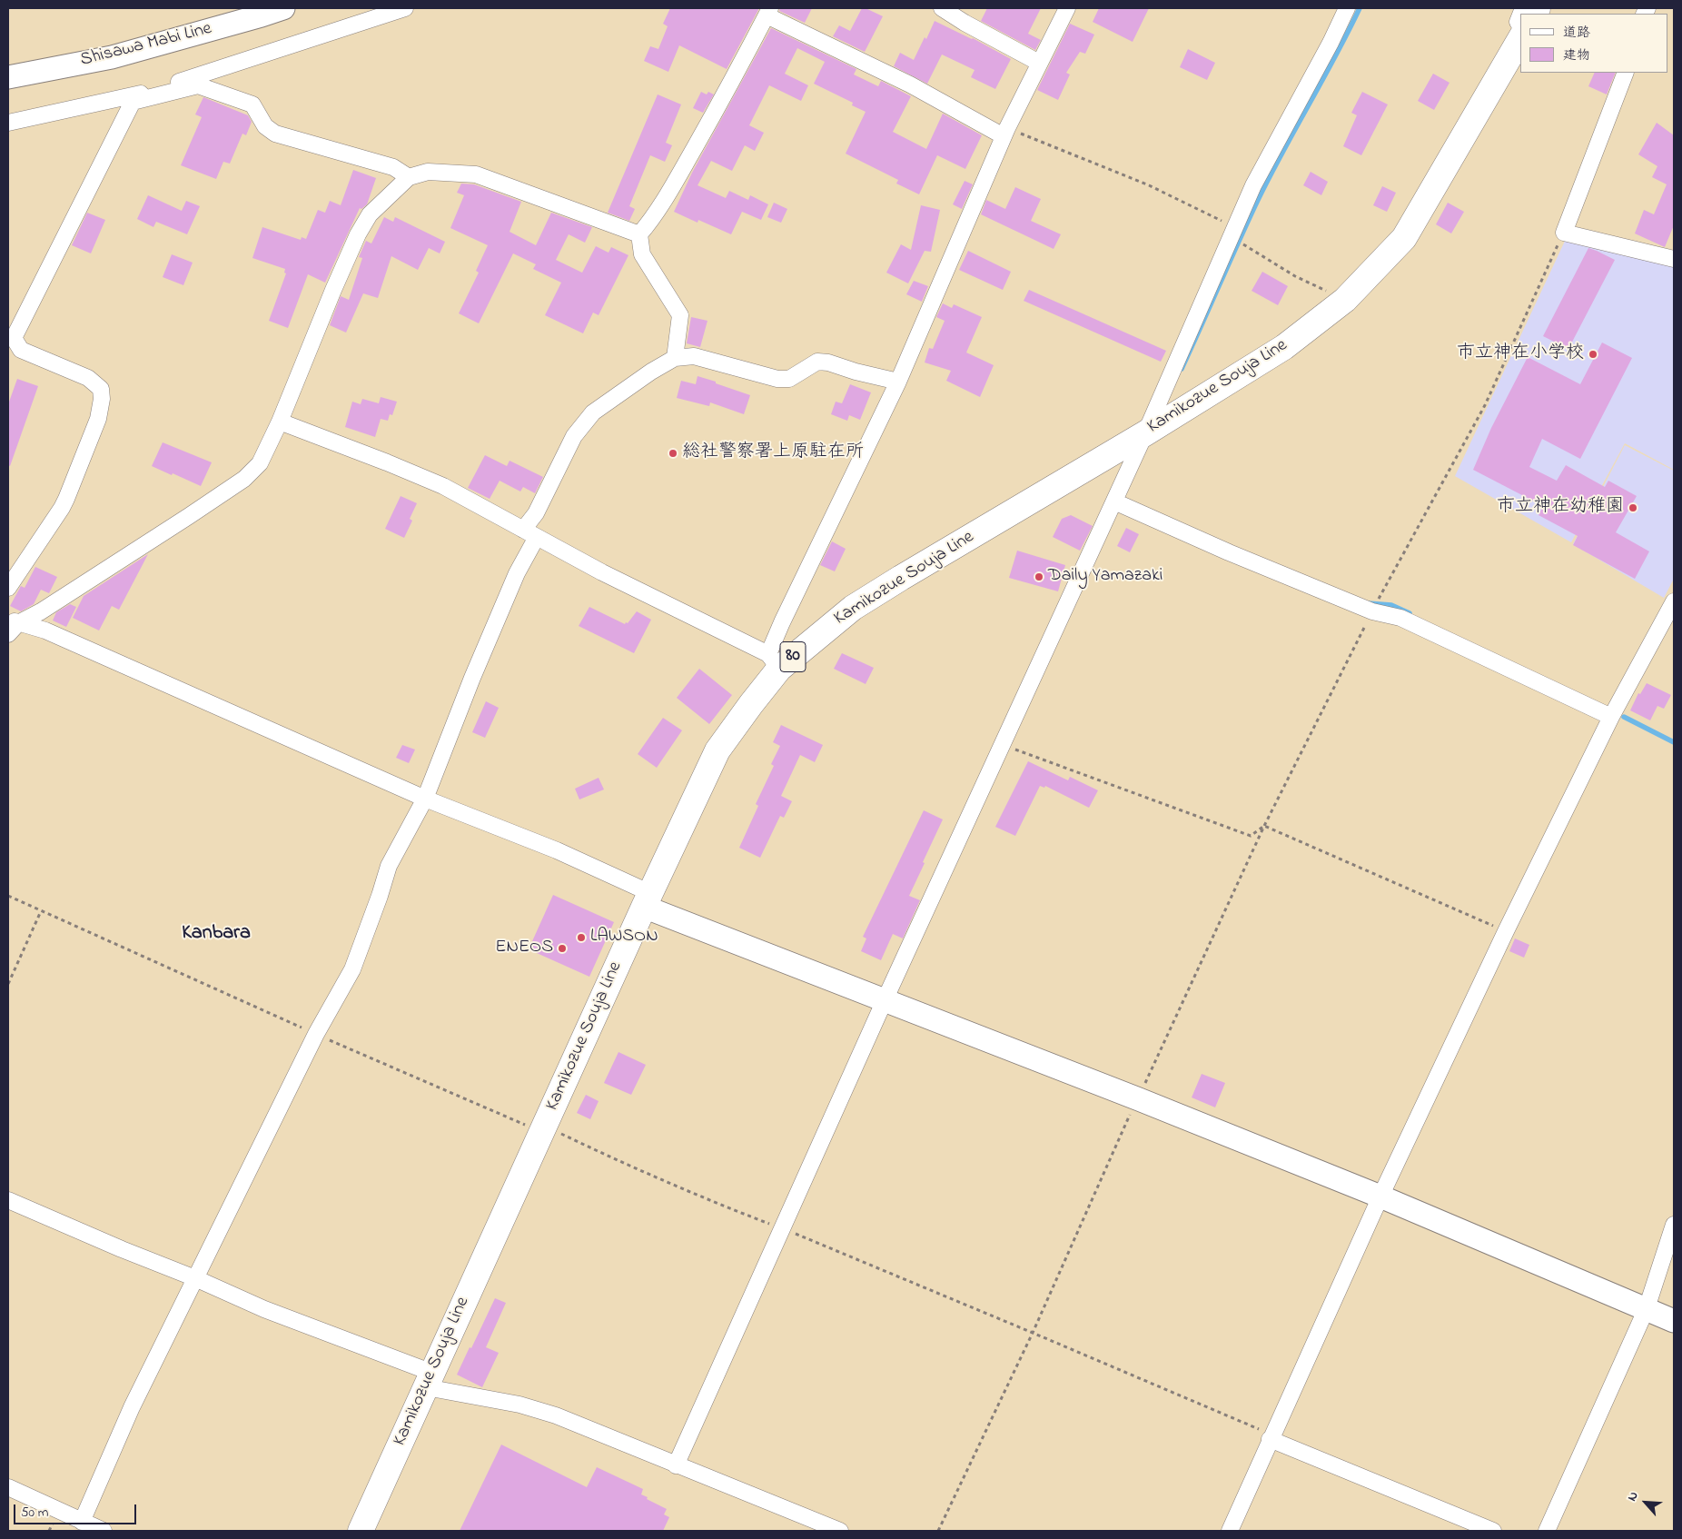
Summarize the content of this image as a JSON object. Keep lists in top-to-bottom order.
{
  "streets": {
    "main road": ["Kamikozue Souja Line", "80"],
    "street": ["Shisawa Mabi Line"]
  },
  "districts": ["Kanbara"],
  "places": [
    "市立神在小学校",
    "総社警察署上原駐在所",
    "市立神在幼稚園",
    "Daily Yamazaki",
    "LAWSON",
    "ENEOS"
  ],
  "legend": ["道路", "建物"],
  "scale_bar": "50 m",
  "north": "top left"
}
